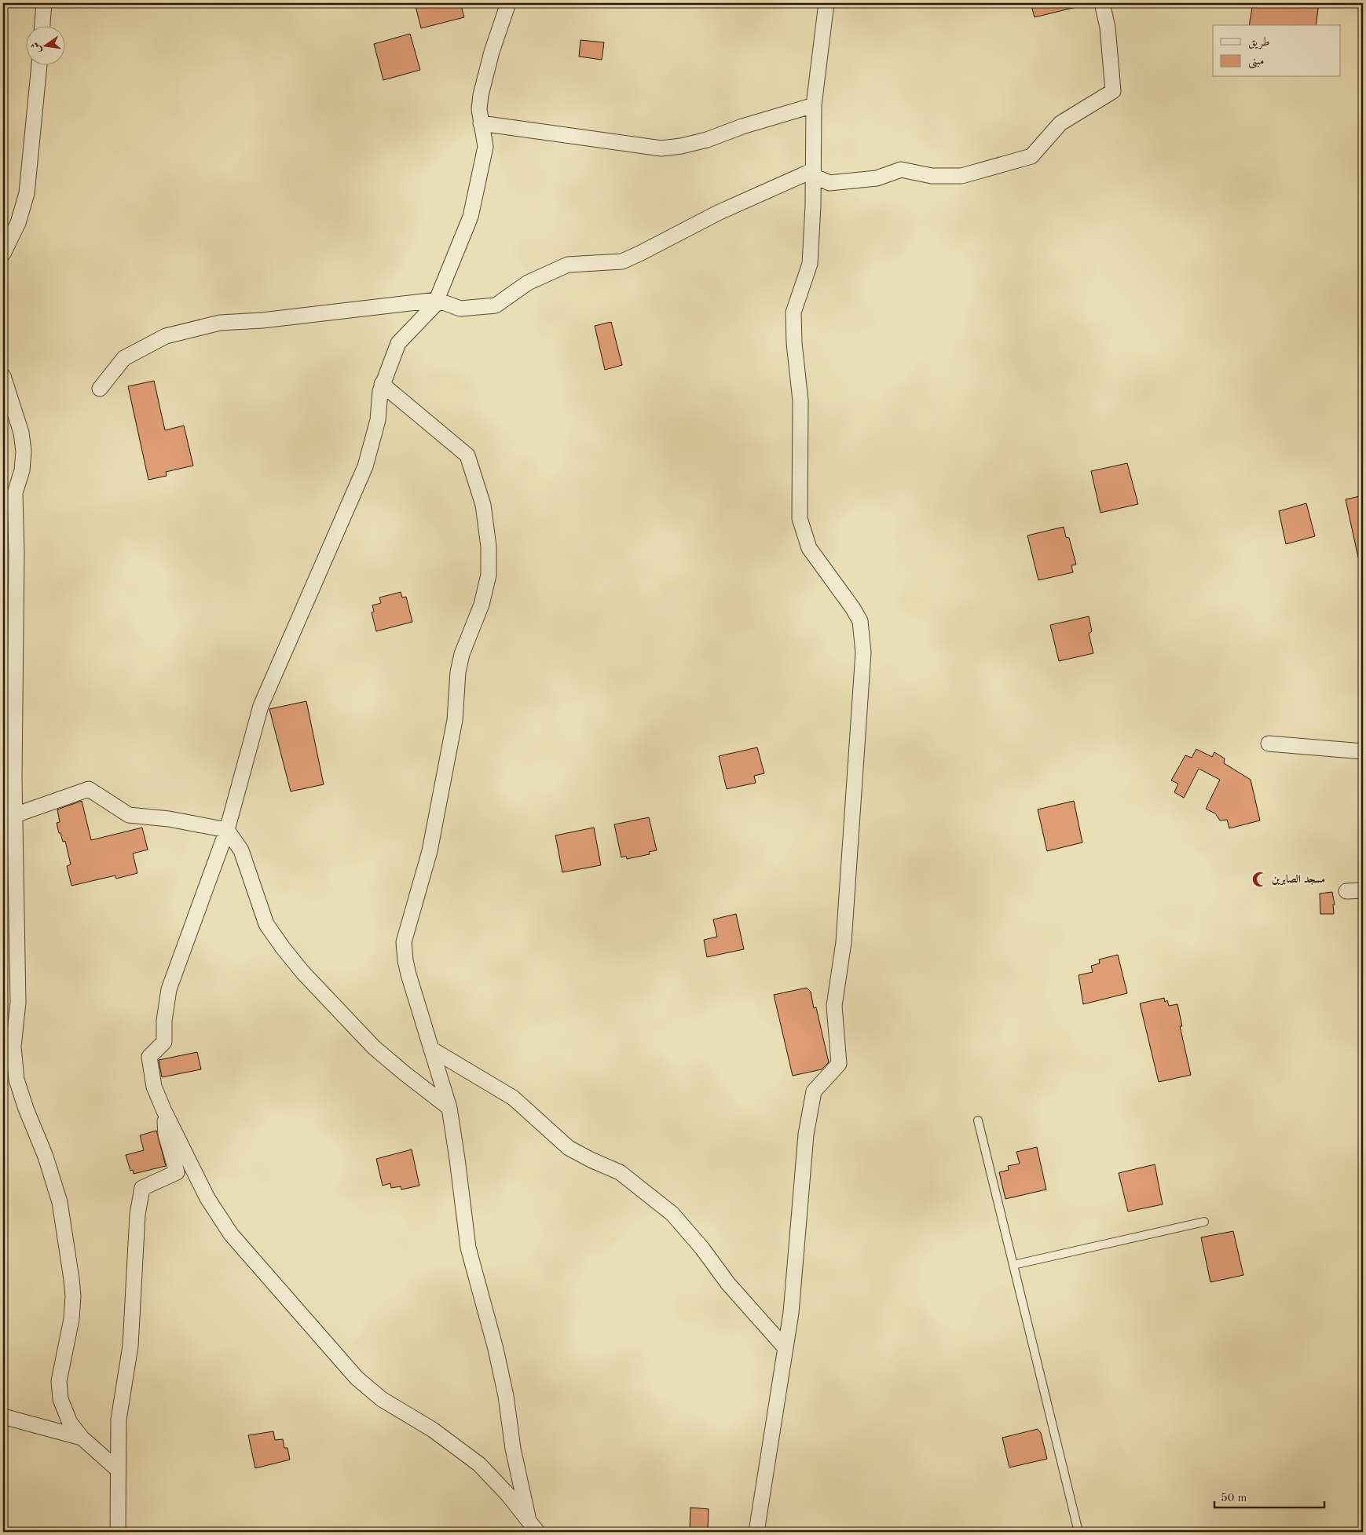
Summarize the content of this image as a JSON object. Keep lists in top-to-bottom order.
{
  "places": {
    "mosque": ["مسجد الصابرين"]
  },
  "legend": ["طريق", "مبنى"],
  "scale_bar": "50 m",
  "north": "left"
}
